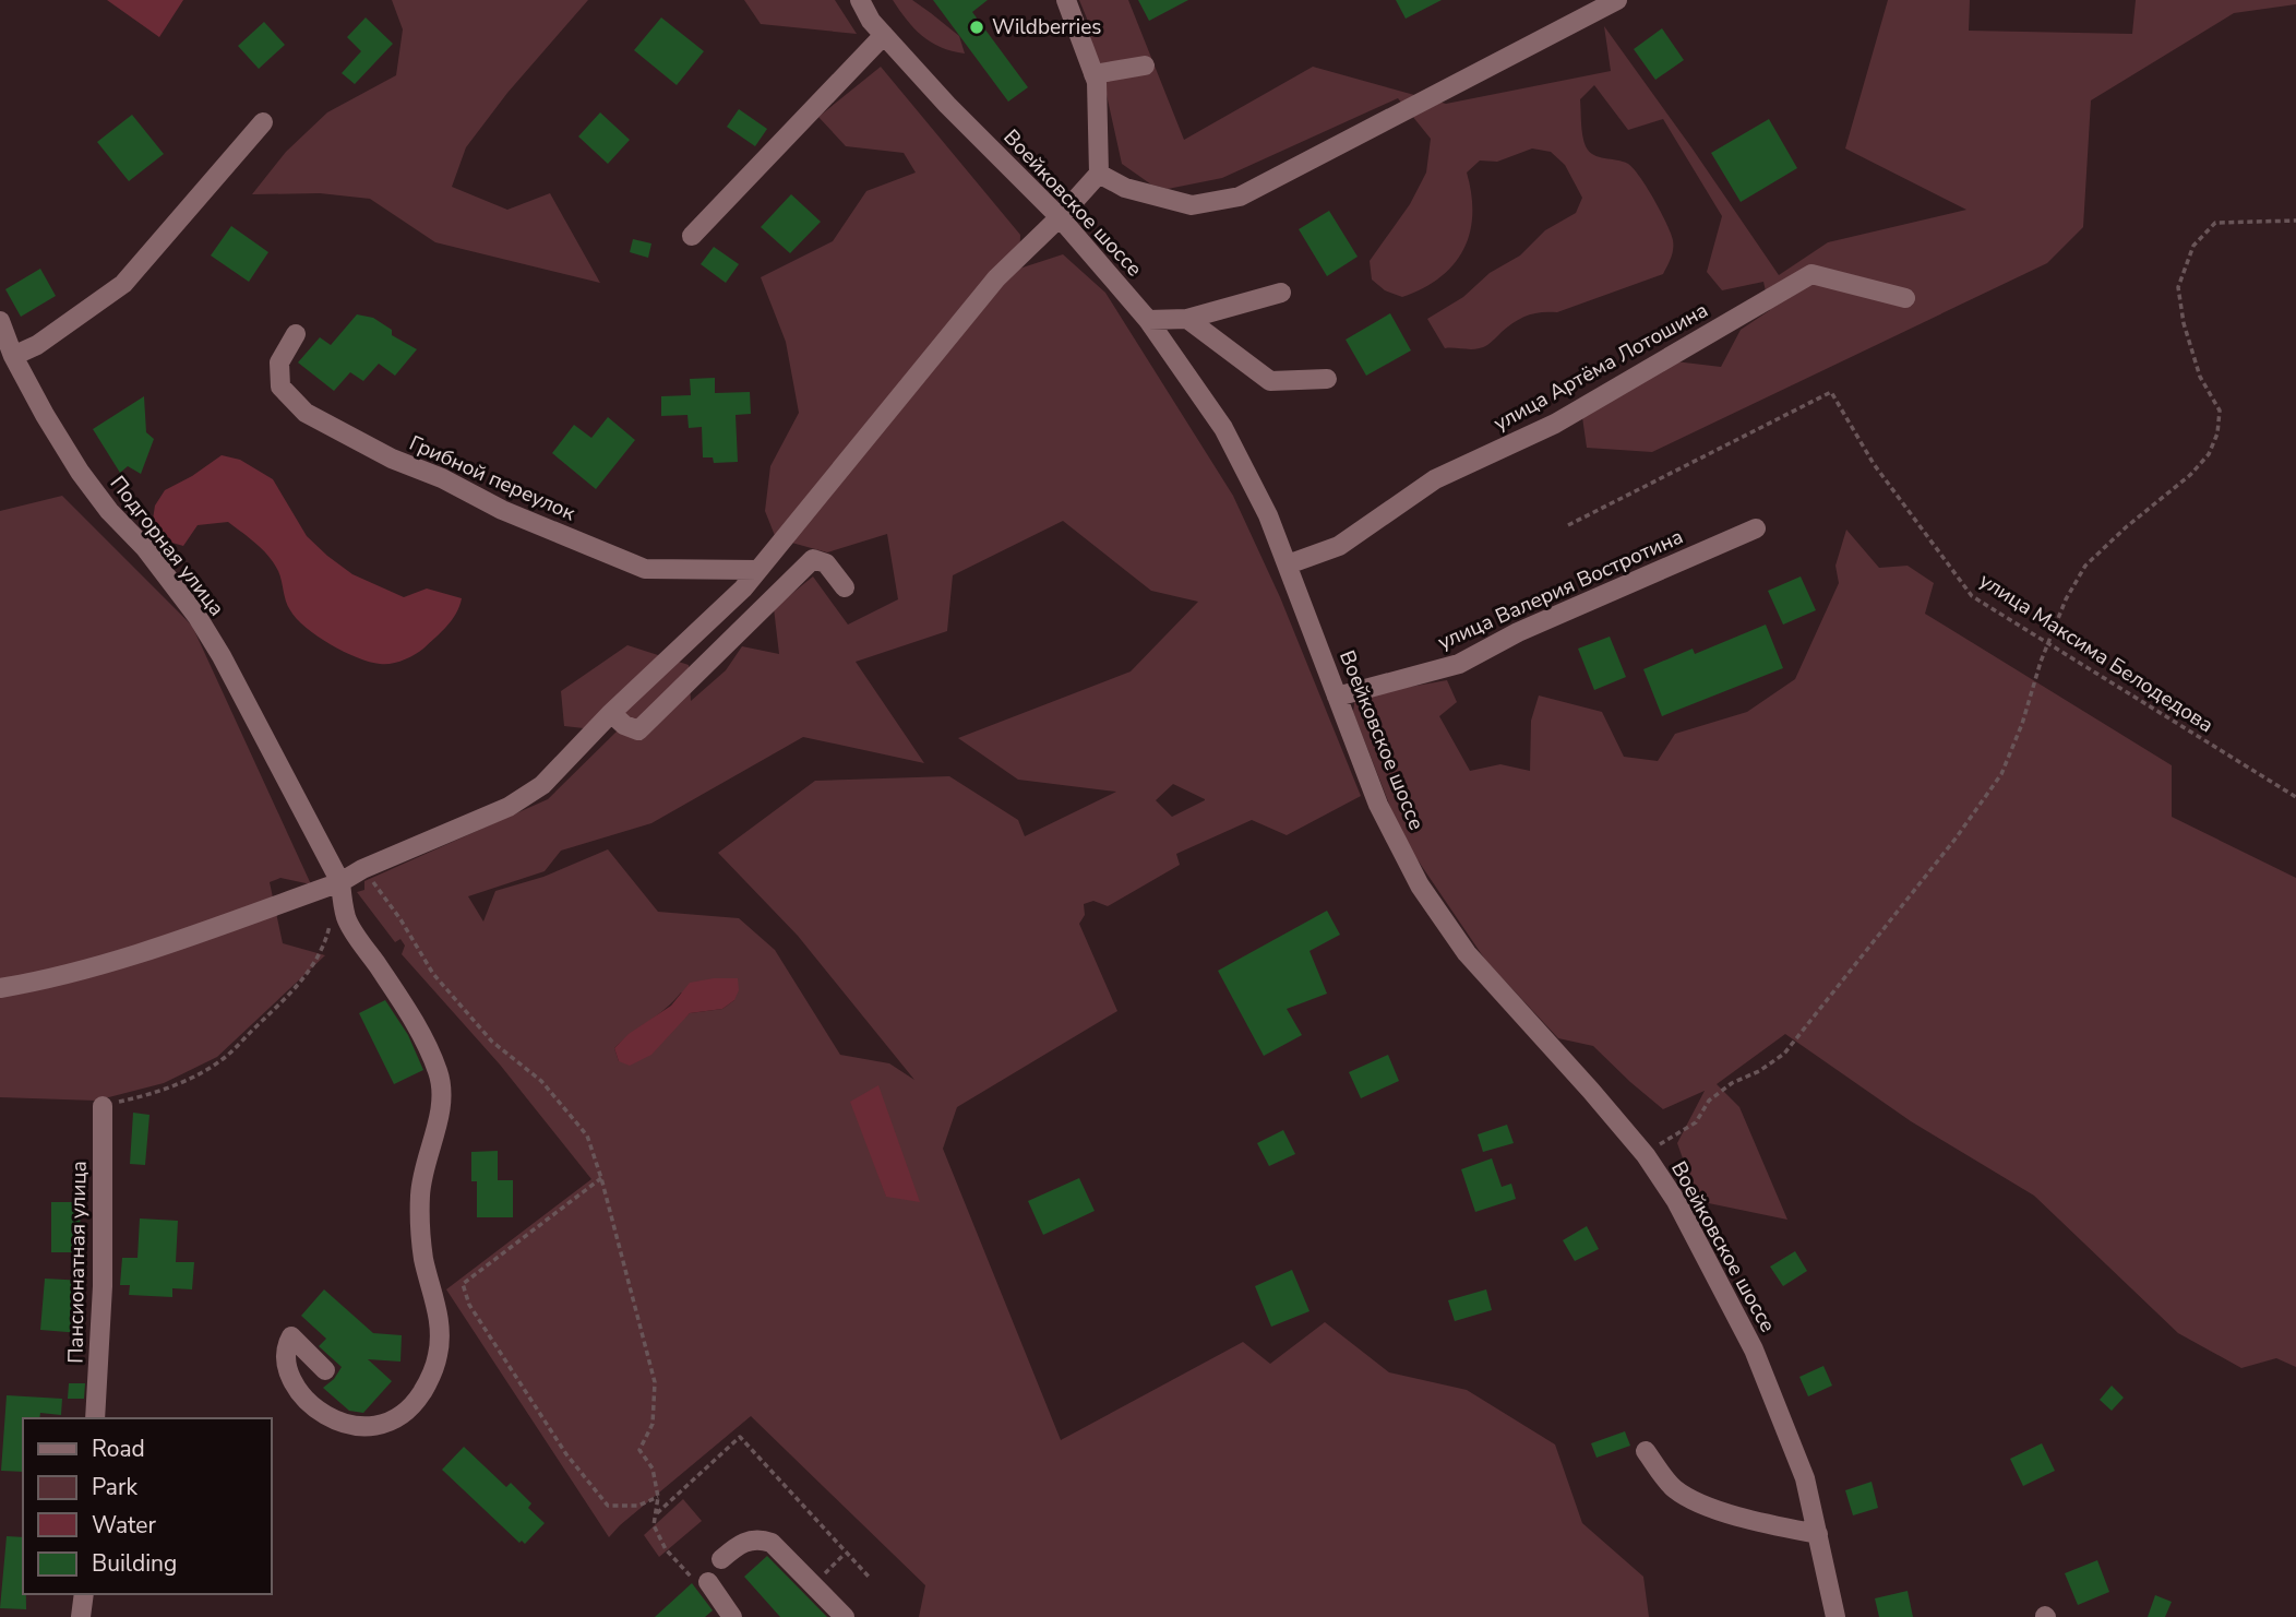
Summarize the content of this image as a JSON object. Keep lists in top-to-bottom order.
{
  "streets": {
    "street": [
      "Воейковское шоссе",
      "улица Артёма Лотошина",
      "Грибной переулок",
      "Подгорная улица",
      "улица Валерия Востротина",
      "Пансионатная улица"
    ],
    "path": ["улица Максима Белодедова"]
  },
  "crossings": [
    ["Воейковское шоссе", "улица Артёма Лотошина"],
    ["Воейковское шоссе", "улица Валерия Востротина"]
  ],
  "places": ["Wildberries"],
  "legend": [
    "Road",
    "Park",
    "Water",
    "Building"
  ]
}
